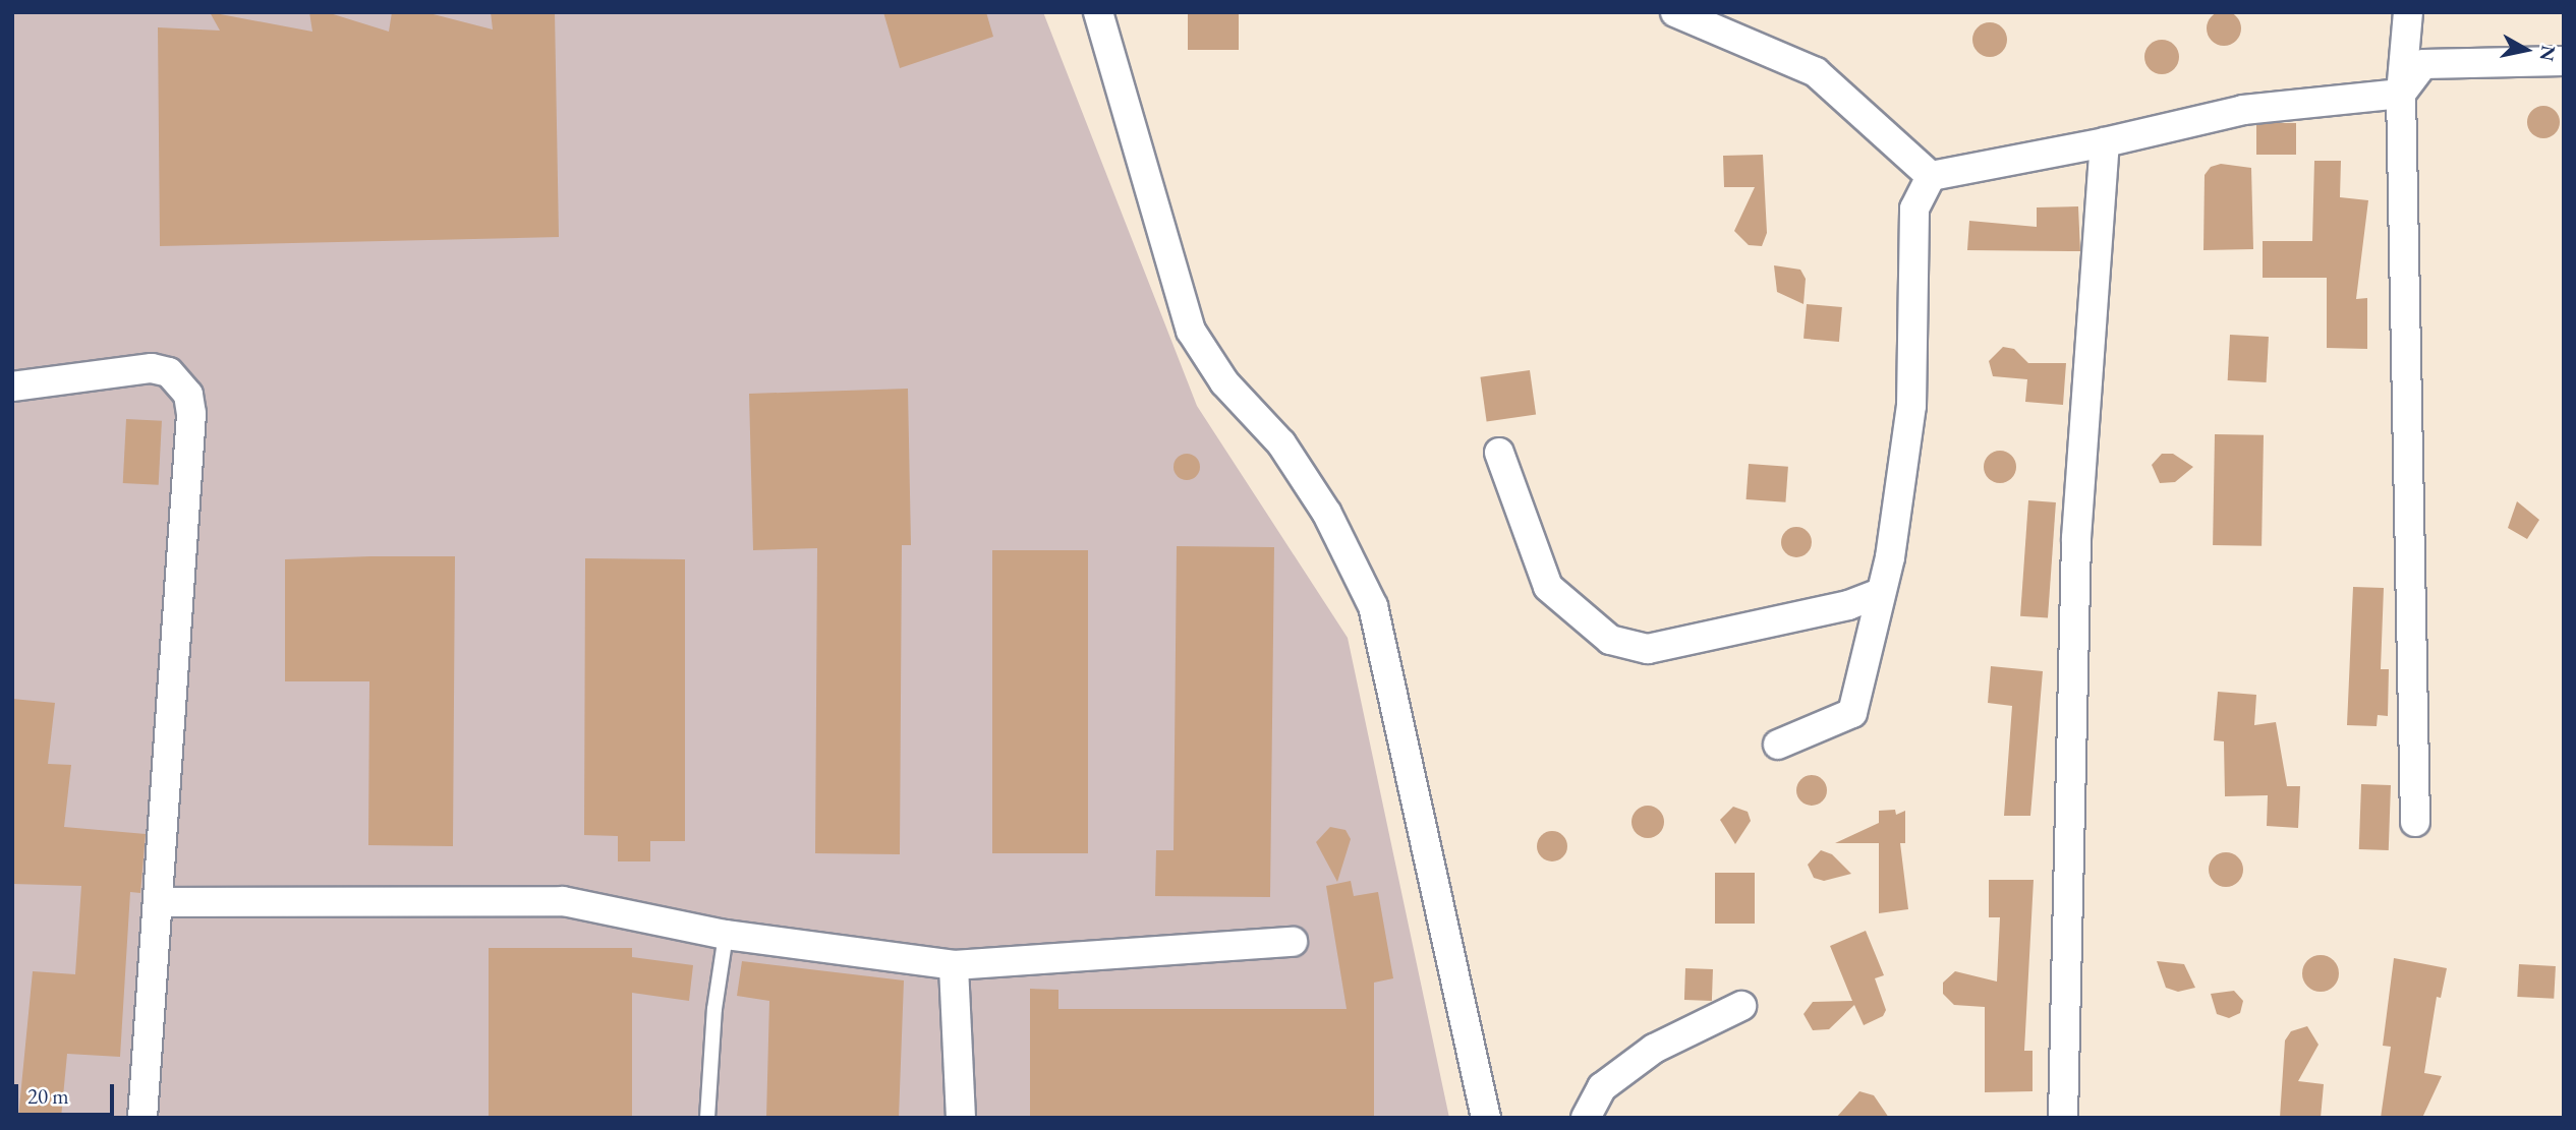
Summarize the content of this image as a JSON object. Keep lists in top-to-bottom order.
{
  "scale_bar": "20 m",
  "north": "right"
}
